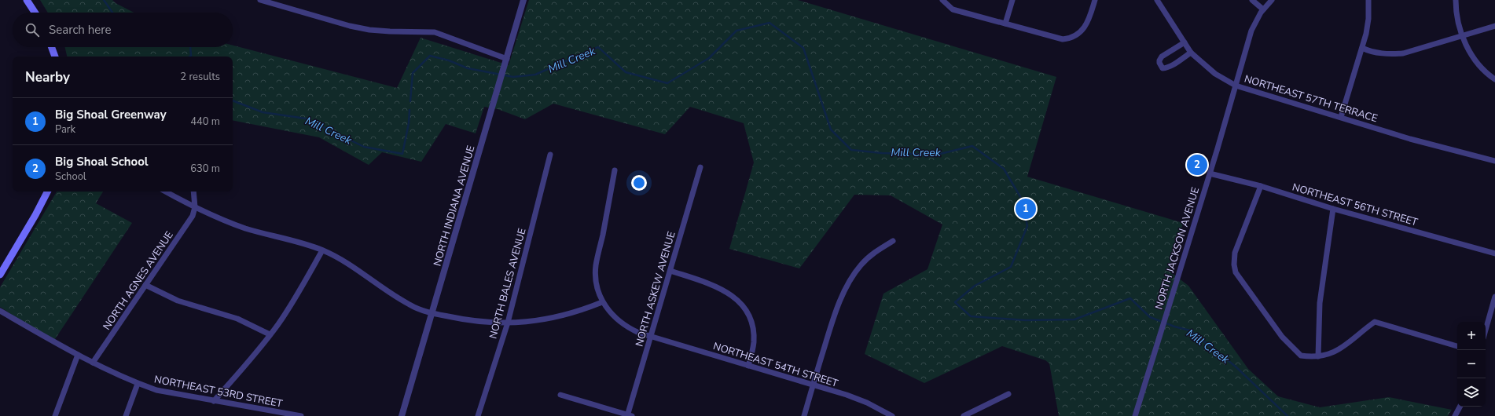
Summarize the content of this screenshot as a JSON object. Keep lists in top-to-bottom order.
{
  "streets": {
    "street": [
      "NORTHEAST 57TH TERRACE",
      "NORTHEAST 56TH STREET",
      "NORTH INDIANA AVENUE",
      "NORTH JACKSON AVENUE",
      "NORTH AGNES AVENUE",
      "NORTH BALES AVENUE",
      "NORTH ASKEW AVENUE",
      "NORTHEAST 54TH STREET",
      "NORTHEAST 53RD STREET"
    ]
  },
  "crossings": [
    ["NORTHEAST 57TH TERRACE", "NORTH JACKSON AVENUE"],
    ["NORTHEAST 56TH STREET", "NORTH JACKSON AVENUE"],
    ["NORTH AGNES AVENUE", "NORTHEAST 53RD STREET"],
    ["NORTH ASKEW AVENUE", "NORTHEAST 54TH STREET"]
  ],
  "water": ["Mill Creek"],
  "page": {
    "search": "Search here",
    "heading": ["Nearby", "2 results"],
    "list": [
      {
        "mark": "1",
        "name": "Big Shoal Greenway",
        "note": "Park",
        "value": "440 m"
      },
      {
        "mark": "2",
        "name": "Big Shoal School",
        "note": "School",
        "value": "630 m"
      }
    ],
    "pins": ["2", "1"],
    "map_buttons": ["+", "−"]
  }
}
